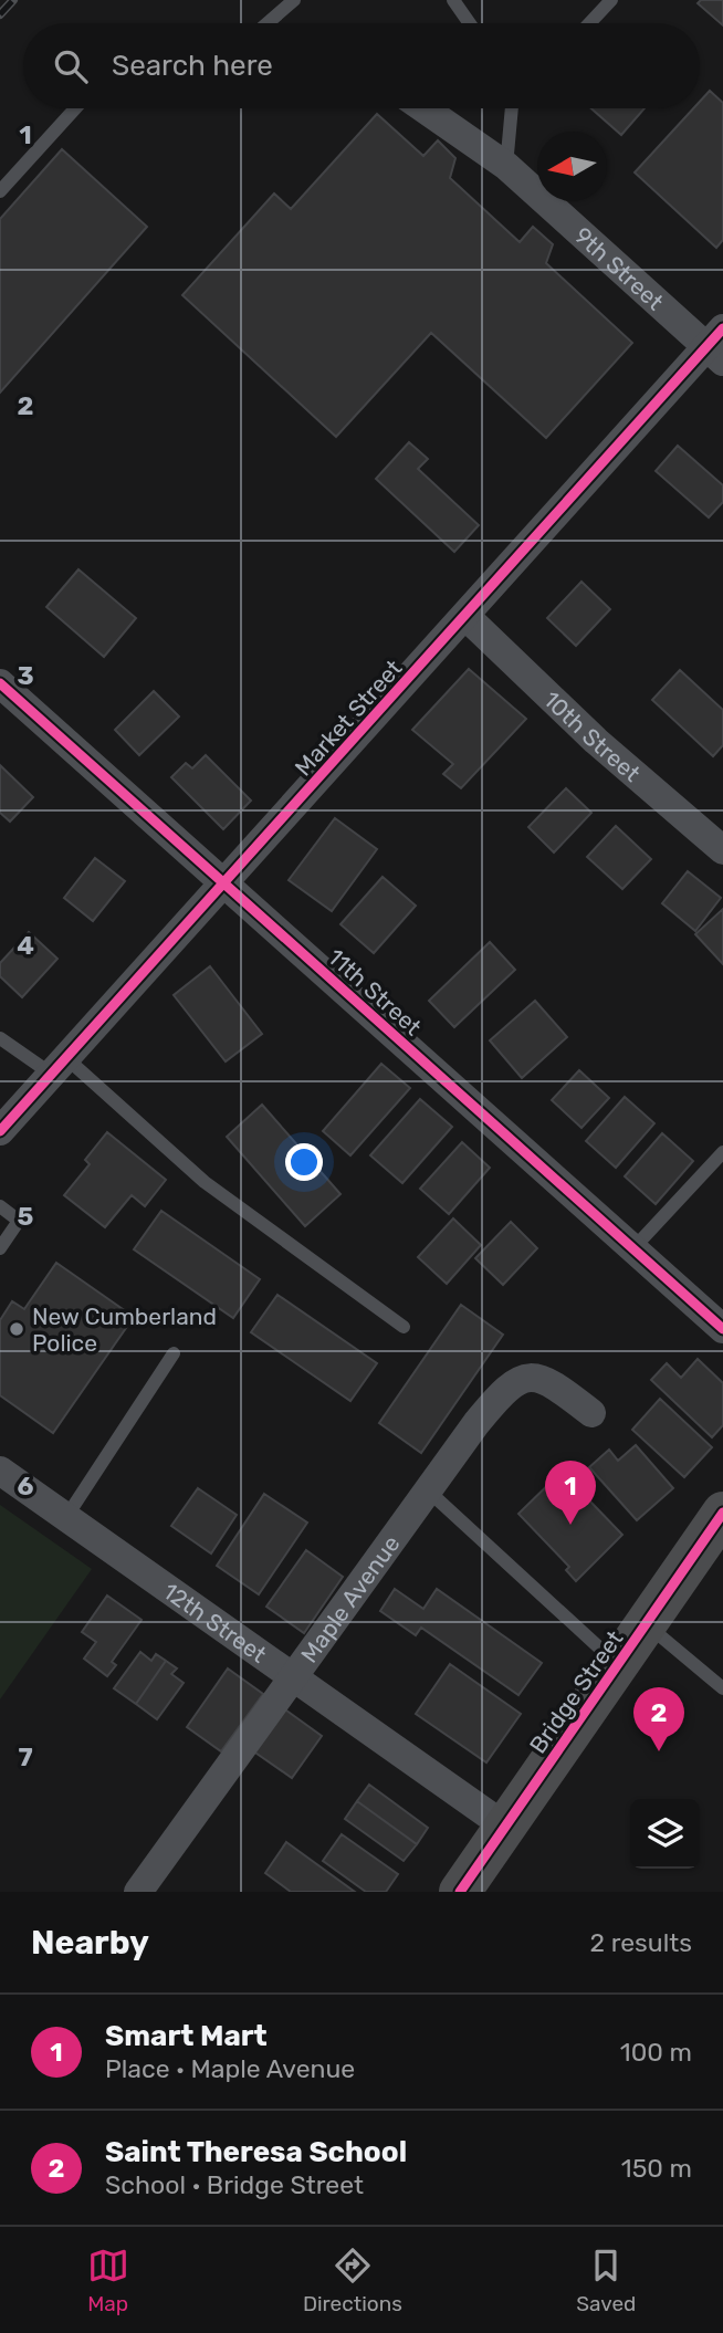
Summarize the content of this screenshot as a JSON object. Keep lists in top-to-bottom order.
{
  "streets": {
    "main road": ["Bridge Street"],
    "street": [
      "9th Street",
      "Market Street",
      "10th Street",
      "11th Street",
      "Maple Avenue",
      "12th Street"
    ]
  },
  "crossings": [
    ["9th Street", "Market Street"],
    ["Market Street", "10th Street"],
    ["Market Street", "11th Street"],
    ["Maple Avenue", "12th Street"],
    ["12th Street", "Bridge Street"]
  ],
  "places": ["New Cumberland Police"],
  "north": "left",
  "page": {
    "search": "Search here",
    "pins": ["1", "2"],
    "heading": ["Nearby", "2 results"],
    "list": [
      {
        "mark": "1",
        "name": "Smart Mart",
        "note": "Place · Maple Avenue",
        "value": "100 m"
      },
      {
        "mark": "2",
        "name": "Saint Theresa School",
        "note": "School · Bridge Street",
        "value": "150 m"
      }
    ],
    "nav": ["Map", "Directions", "Saved"]
  },
  "grid": {
    "rows": [
      "1",
      "2",
      "3",
      "4",
      "5",
      "6",
      "7"
    ]
  }
}
